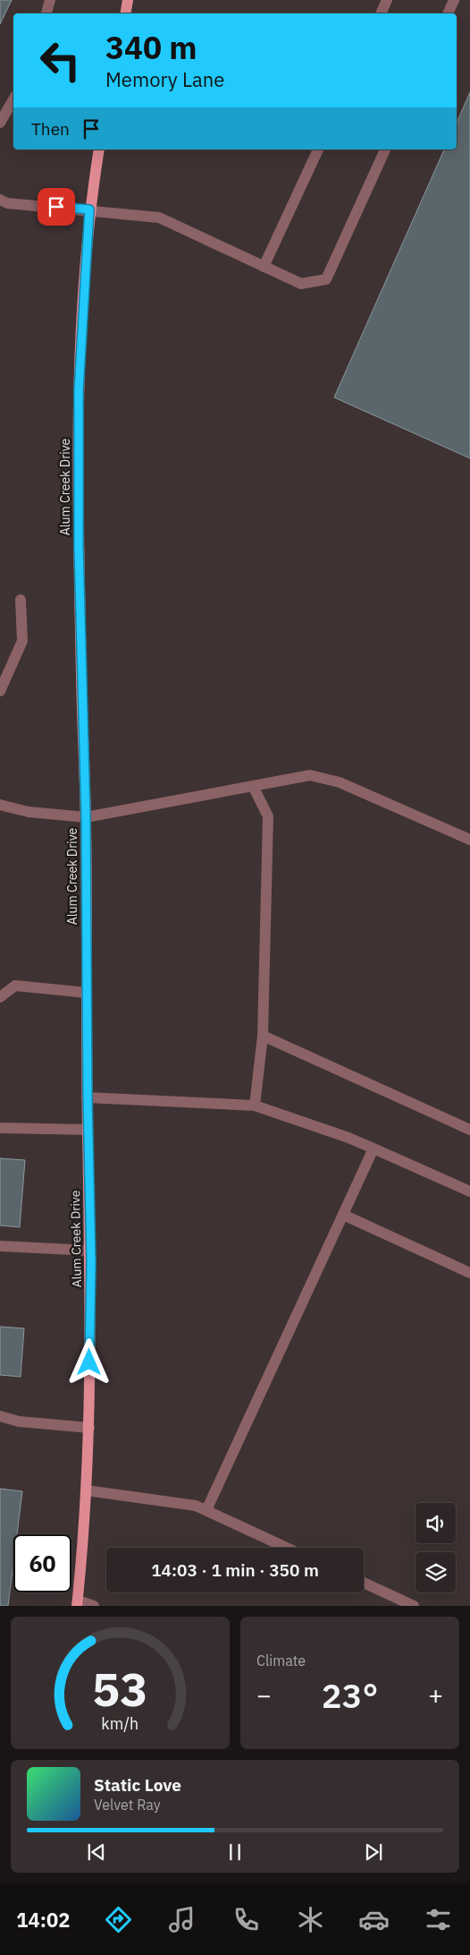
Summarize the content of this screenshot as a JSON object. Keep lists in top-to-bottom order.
{
  "streets": {
    "main road": ["Alum Creek Drive"]
  },
  "page": {
    "turn": ["340 m", "Memory Lane"],
    "then": "Then",
    "limit": "60",
    "trip": "14:03 · 1 min · 350 m",
    "tile": "Climate",
    "heat": ["−", "23°", "+"],
    "song": ["Static Love", "Velvet Ray"],
    "tabs": "14:02",
    "gauge": ["53", "km/h"]
  }
}
